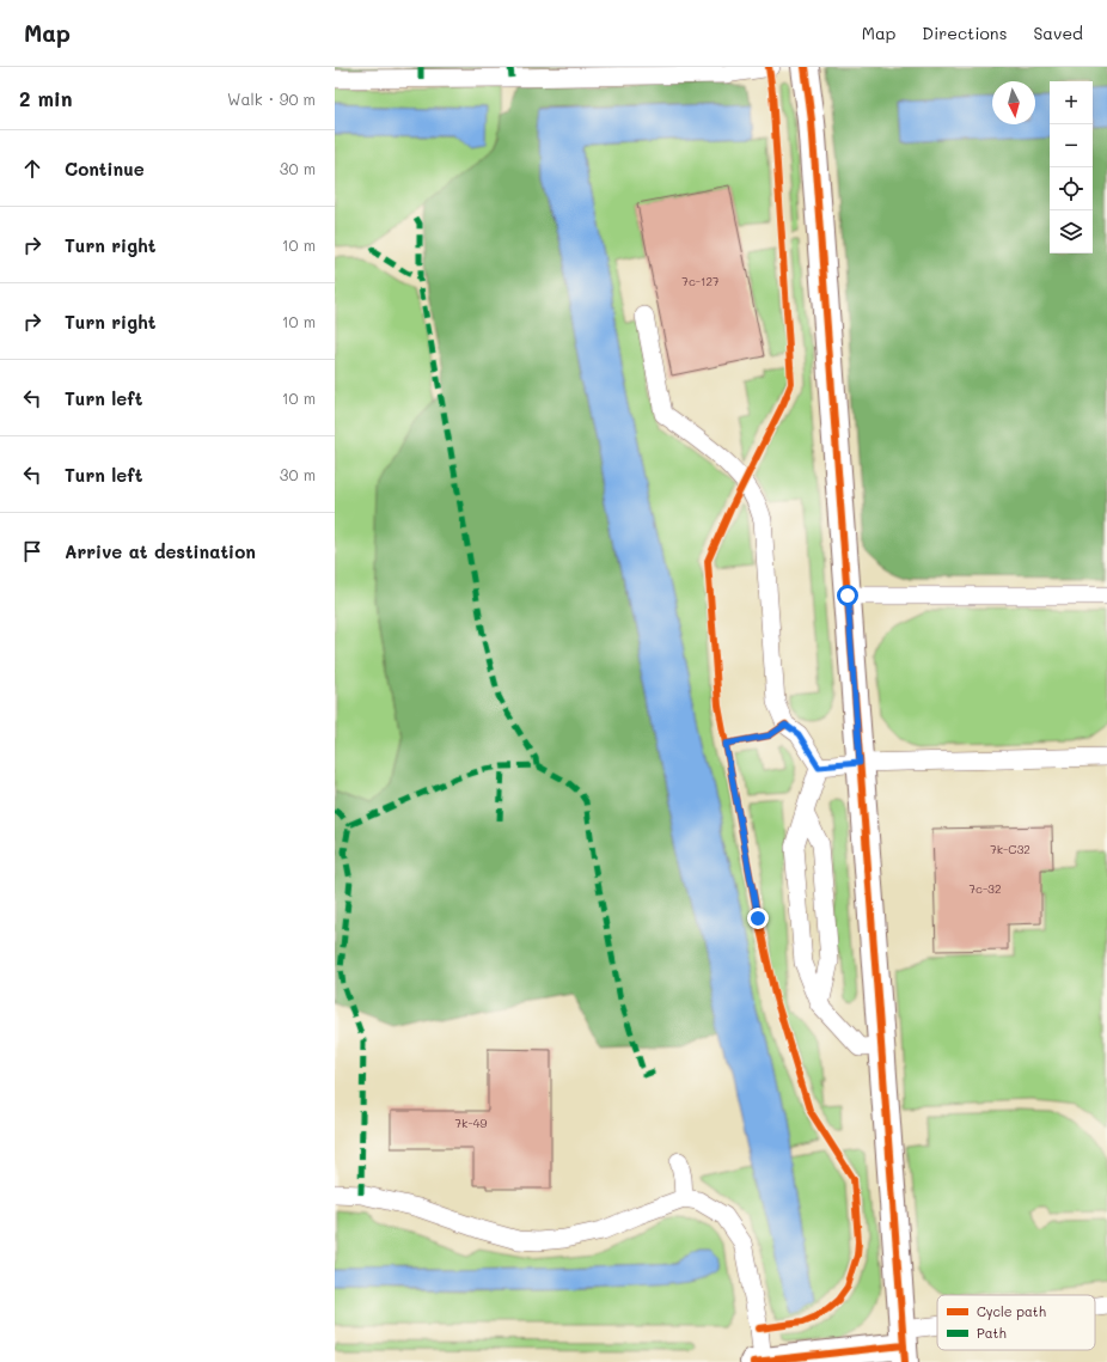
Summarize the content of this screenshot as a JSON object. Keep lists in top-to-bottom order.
{
  "house_numbers": [
    "7c-127",
    "7k-C32",
    "7c-32",
    "7k-49"
  ],
  "legend": ["Cycle path", "Path"],
  "north": "bottom",
  "page": {
    "header": "Map",
    "nav": ["Map", "Directions", "Saved"],
    "heading": ["2 min", "Walk · 90 m"],
    "map_buttons": ["+", "−"],
    "list": [
      ["Continue", "30 m"],
      ["Turn right", "10 m"],
      ["Turn right", "10 m"],
      ["Turn left", "10 m"],
      ["Turn left", "30 m"],
      "Arrive at destination"
    ]
  }
}
